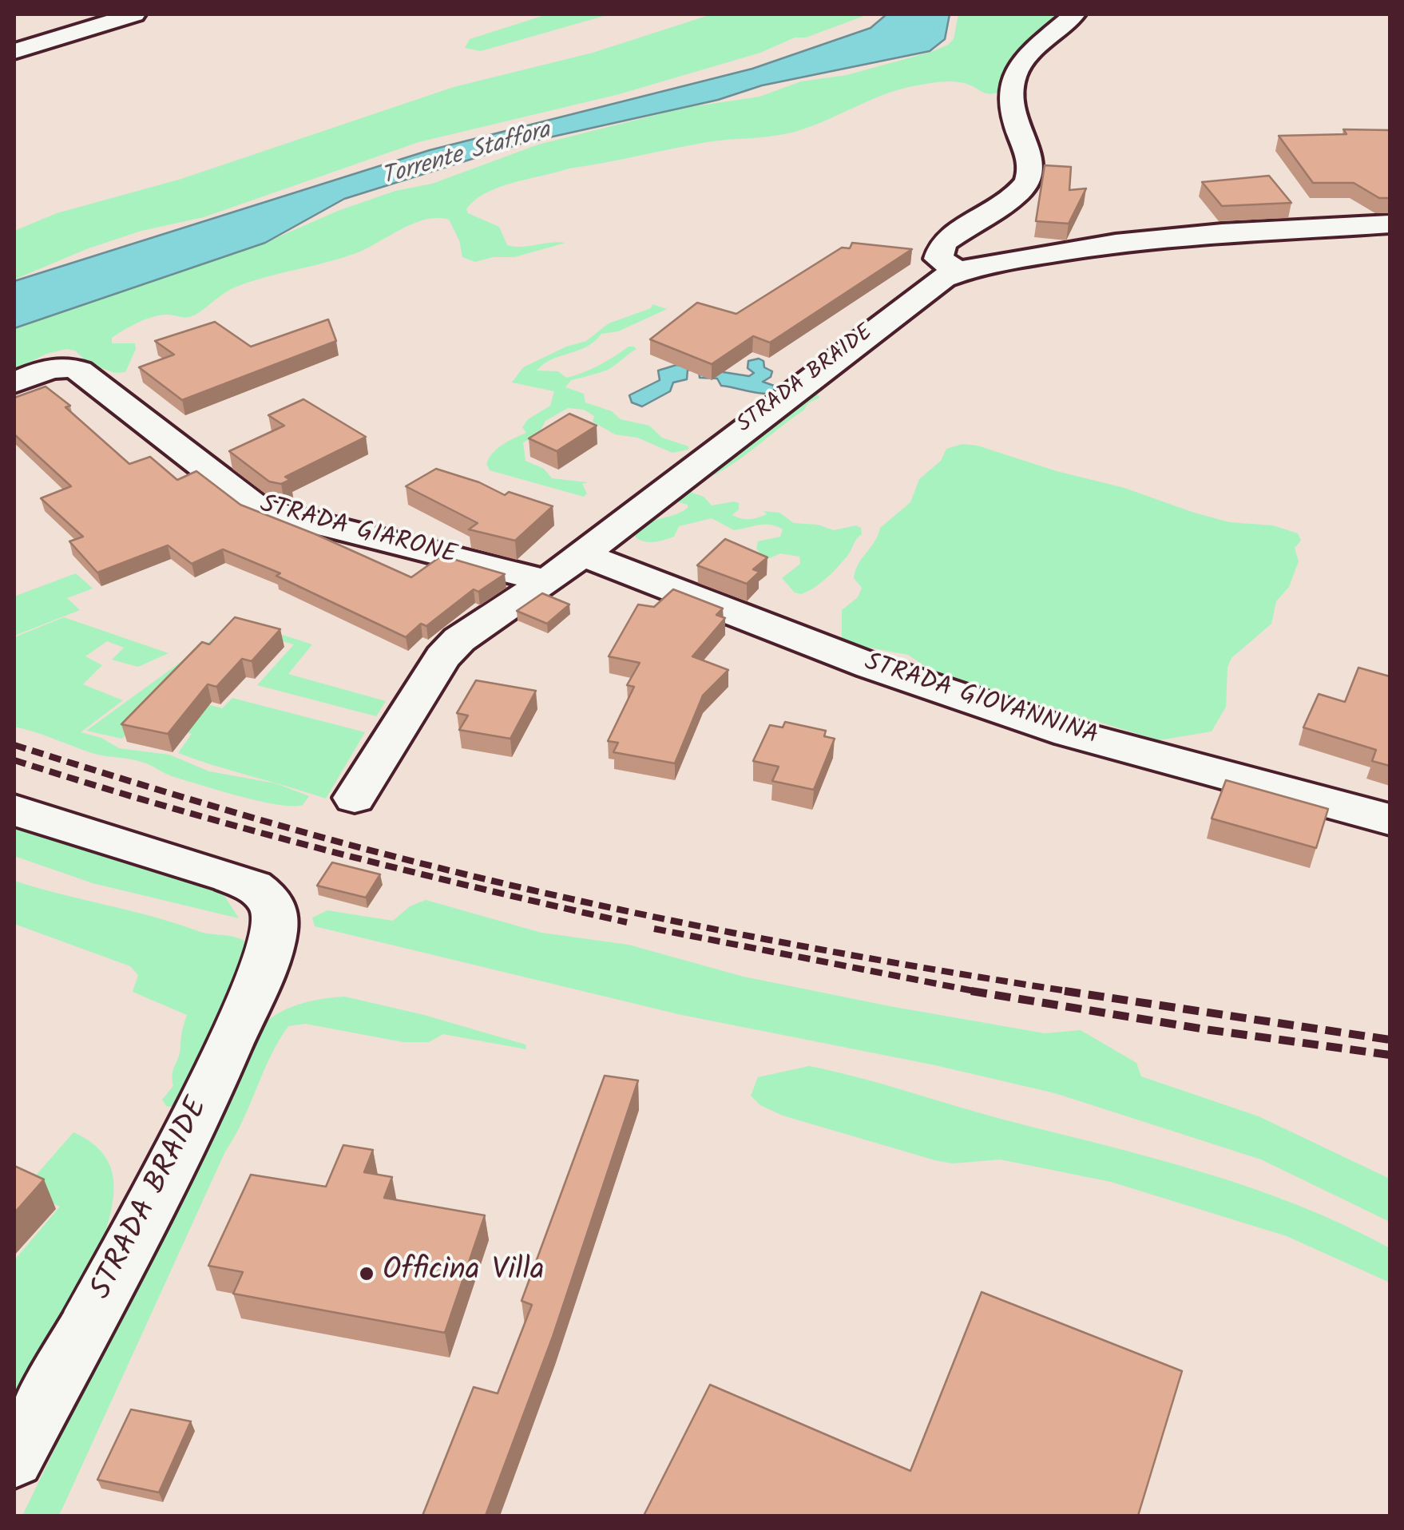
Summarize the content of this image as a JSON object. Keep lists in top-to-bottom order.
{
  "streets": {
    "street": ["STRADA BRAIDE", "STRADA GIARONE", "STRADA GIOVANNINA"]
  },
  "crossings": [
    ["STRADA BRAIDE", "STRADA GIARONE"],
    ["STRADA BRAIDE", "STRADA GIOVANNINA"]
  ],
  "water": ["Torrente Staffora"],
  "places": ["Officina Villa"]
}
